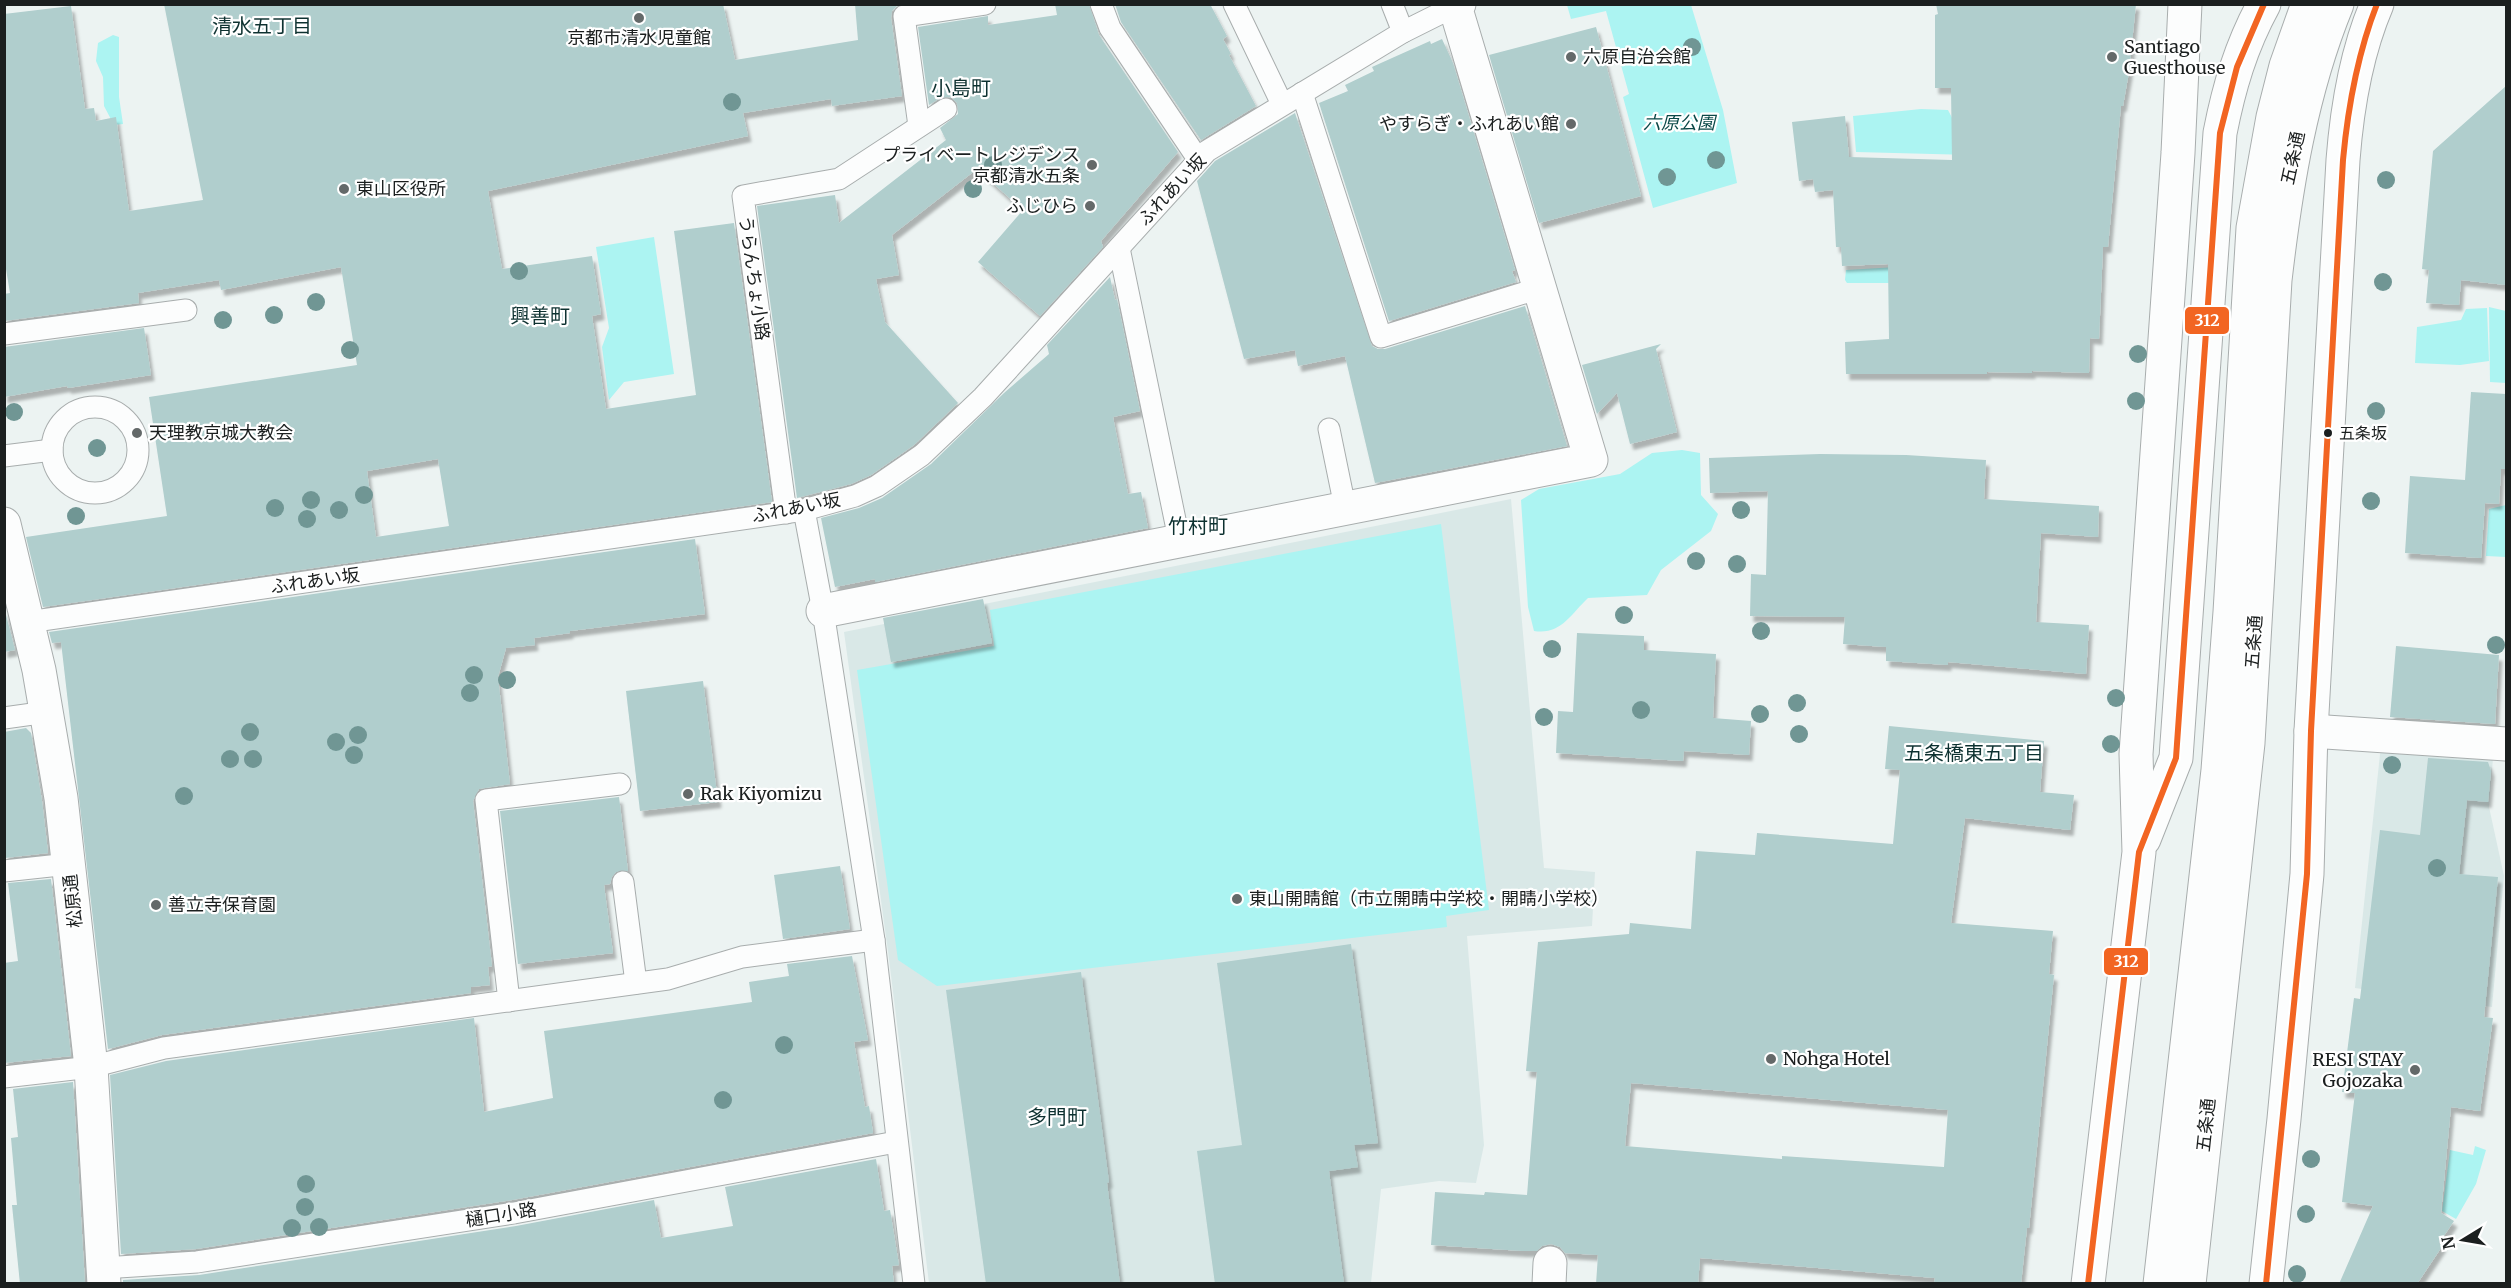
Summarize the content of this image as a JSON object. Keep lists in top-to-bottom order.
{
  "streets": {
    "main road": ["五条通", "松原通"],
    "lane": ["ふれあい坂", "うらんちょ小路", "樋口小路"]
  },
  "crossings": [
    ["ふれあい坂", "うらんちょ小路"],
    ["ふれあい坂", "松原通"],
    ["松原通", "樋口小路"]
  ],
  "districts": [
    "清水五丁目",
    "小島町",
    "興善町",
    "竹村町",
    "五条橋東五丁目",
    "多門町"
  ],
  "parks": ["六原公園"],
  "places": [
    "京都市清水児童館",
    "六原自治会館",
    "Santiago Guesthouse",
    "やすらぎ・ふれあい館",
    "プライベートレジデンス 京都清水五条",
    "東山区役所",
    "ふじひら",
    "天理教京城大教会",
    "五条坂",
    "Rak Kiyomizu",
    "東山開睛館（市立開睛中学校・開睛小学校）",
    "善立寺保育園",
    "Nohga Hotel",
    "RESI STAY Gojozaka"
  ],
  "lines": ["transit line 312"],
  "north": "left"
}
